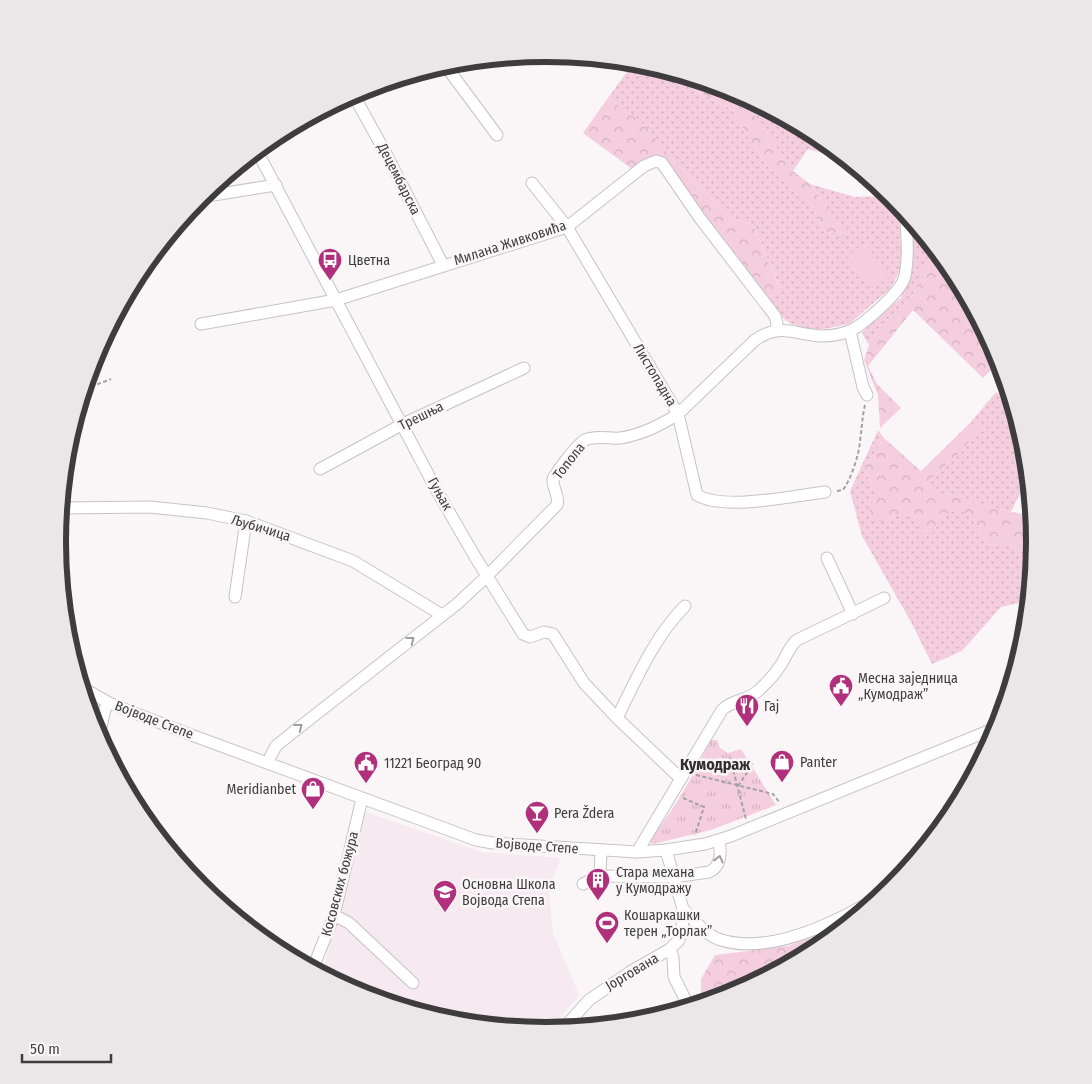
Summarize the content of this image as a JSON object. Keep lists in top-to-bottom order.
{
  "streets": {
    "street": [
      "Децембарска",
      "Милана Живковића",
      "Листопадна",
      "Трешња",
      "Топола",
      "Гуњак",
      "Љубичица",
      "Војводе Степе",
      "Косовских божура",
      "Јоргована"
    ]
  },
  "crossings": [
    ["Децембарска", "Милана Живковића"],
    ["Милана Живковића", "Листопадна"],
    ["Милана Живковића", "Топола"],
    ["Милана Живковића", "Гуњак"],
    ["Листопадна", "Топола"],
    ["Трешња", "Гуњак"],
    ["Топола", "Гуњак"],
    ["Топола", "Љубичица"],
    ["Топола", "Војводе Степе"],
    ["Војводе Степе", "Косовских божура"],
    ["Војводе Степе", "Јоргована"]
  ],
  "districts": ["Кумодраж"],
  "places": {
    "bus stop": ["Цветна"],
    "public building": ["Месна заједница „Кумодраж”", "11221 Београд 90"],
    "restaurant": ["Гај"],
    "shop": ["Panter", "Meridianbet"],
    "bar": ["Pera Ždera"],
    "building": ["Стара механа у Кумодражу"],
    "school or university": ["Основна Школа Војвода Степа"],
    "sports": ["Кошаркашки терен „Торлак”"]
  },
  "scale_bar": "50 m"
}
